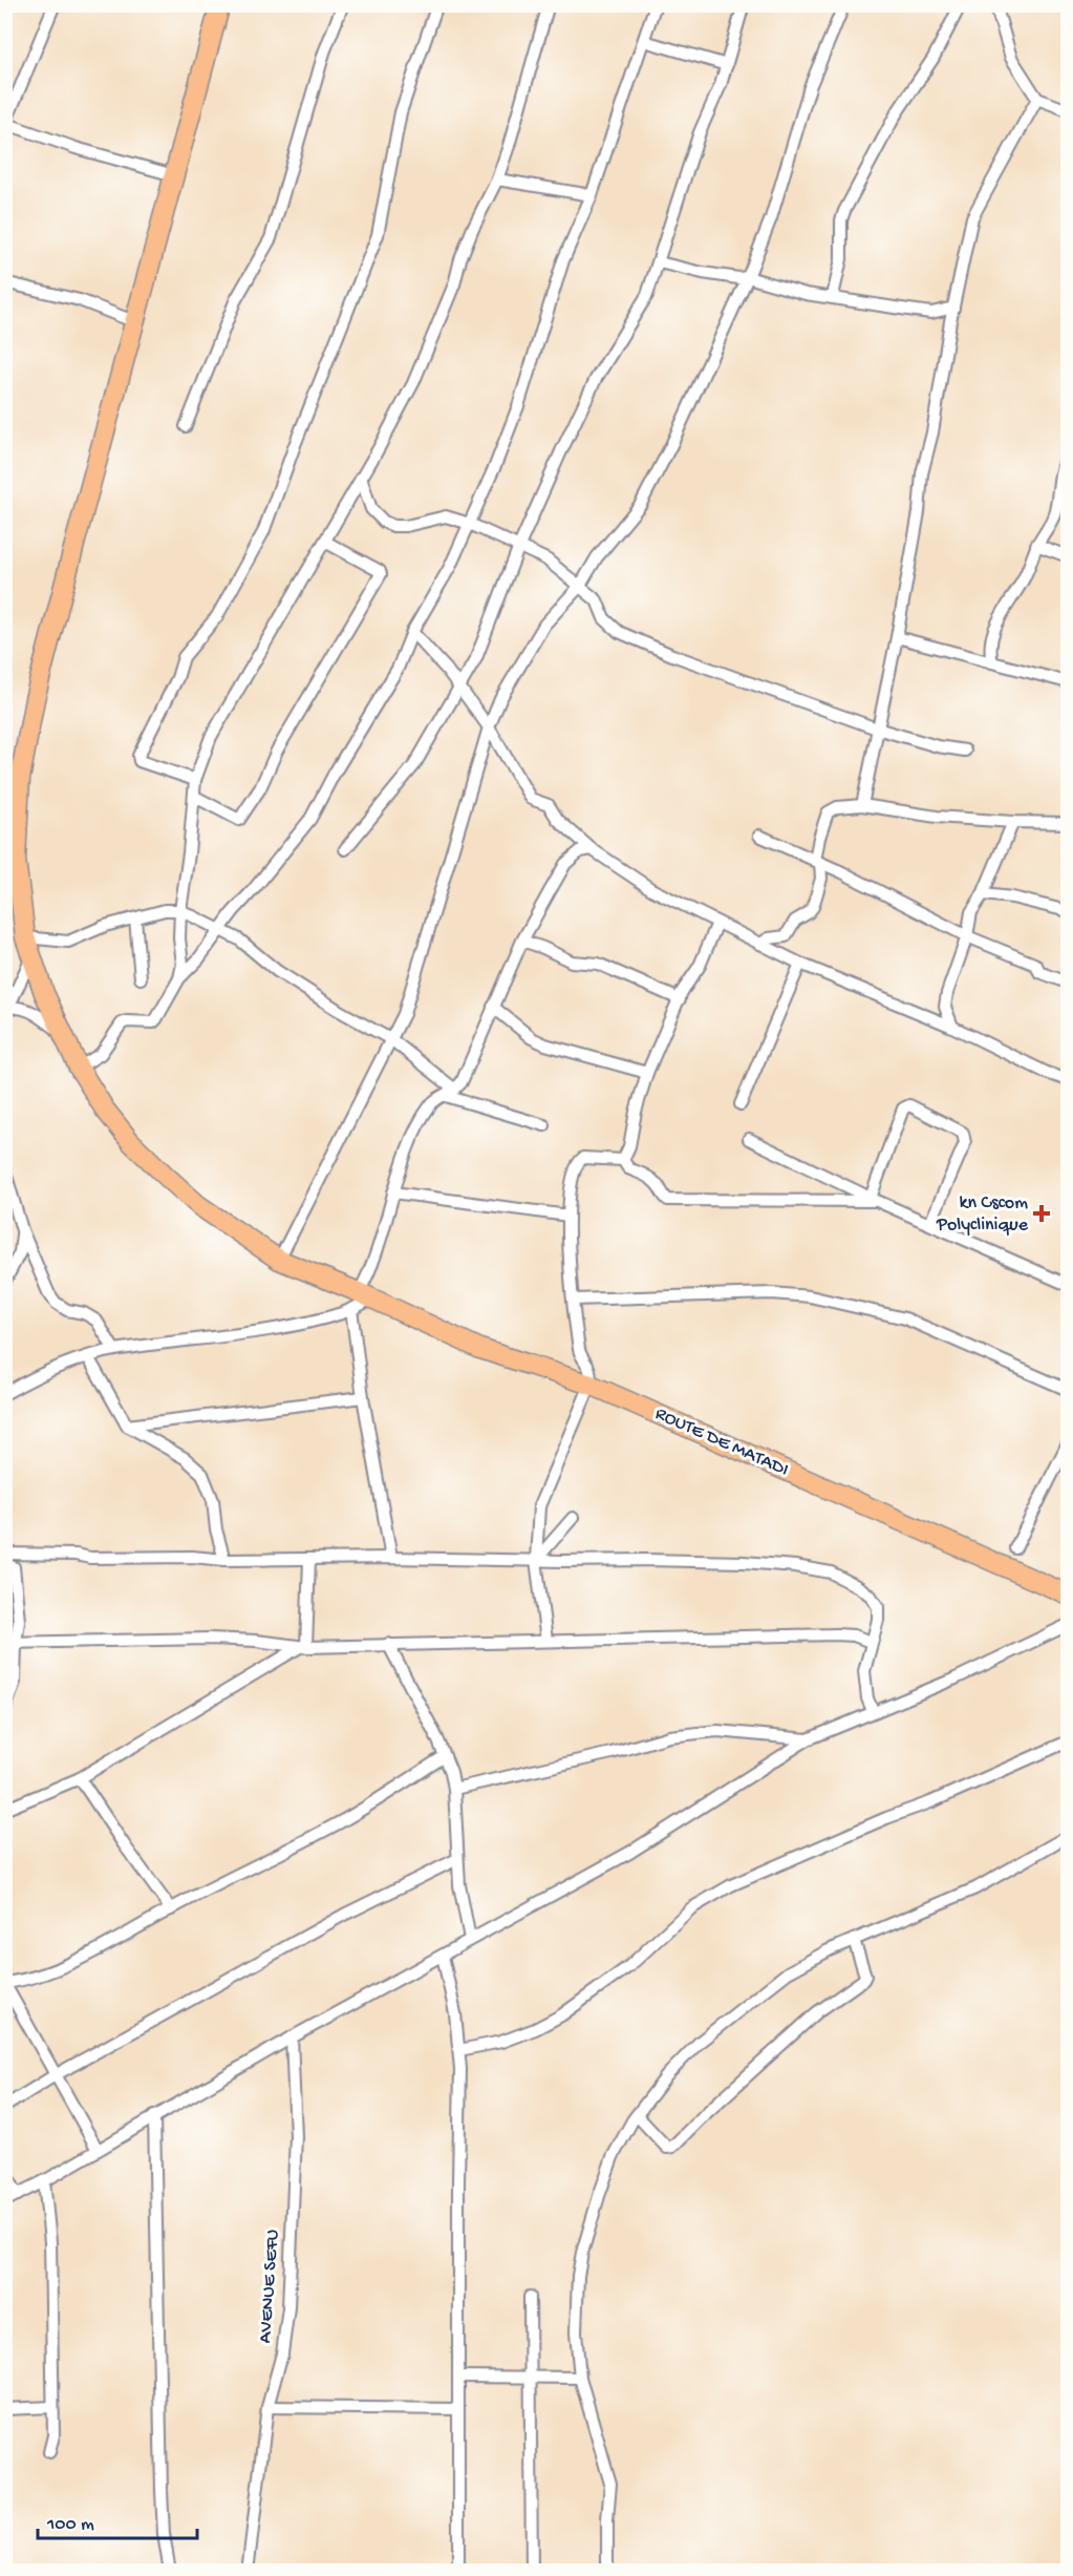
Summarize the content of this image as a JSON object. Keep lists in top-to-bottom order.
{
  "streets": {
    "highway": ["ROUTE DE MATADI"],
    "street": ["AVENUE SEFU"]
  },
  "places": {
    "health": ["kn Cscom Polyclinique"]
  },
  "scale_bar": "100 m"
}
